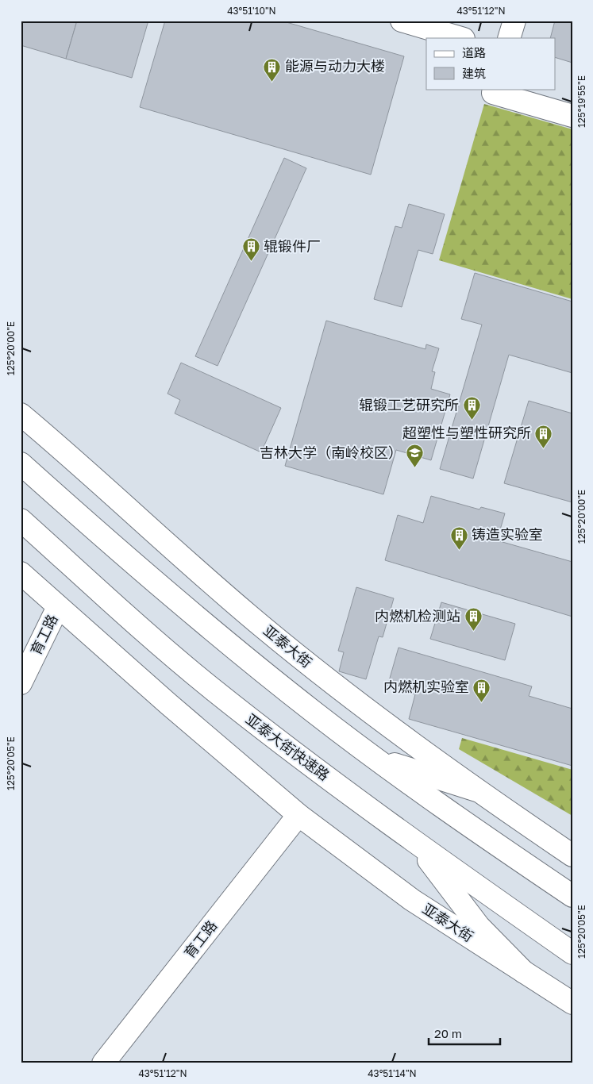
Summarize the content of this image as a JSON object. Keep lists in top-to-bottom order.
{
  "streets": {
    "main road": ["育工路", "亚泰大街", "亚泰大街快速路"]
  },
  "crossings": [
    ["育工路", "亚泰大街"]
  ],
  "places": {
    "building": [
      "能源与动力大楼",
      "辊锻件厂",
      "辊锻工艺研究所",
      "超塑性与塑性研究所",
      "铸造实验室",
      "内燃机检测站",
      "内燃机实验室"
    ],
    "school or university": ["吉林大学（南岭校区）"]
  },
  "legend": ["道路", "建筑"],
  "scale_bar": "20 m",
  "coordinates": [
    "43°51'10\"N",
    "43°51'12\"N",
    "125°19'55\"E",
    "125°20'00\"E",
    "125°20'05\"E",
    "43°51'14\"N"
  ]
}
